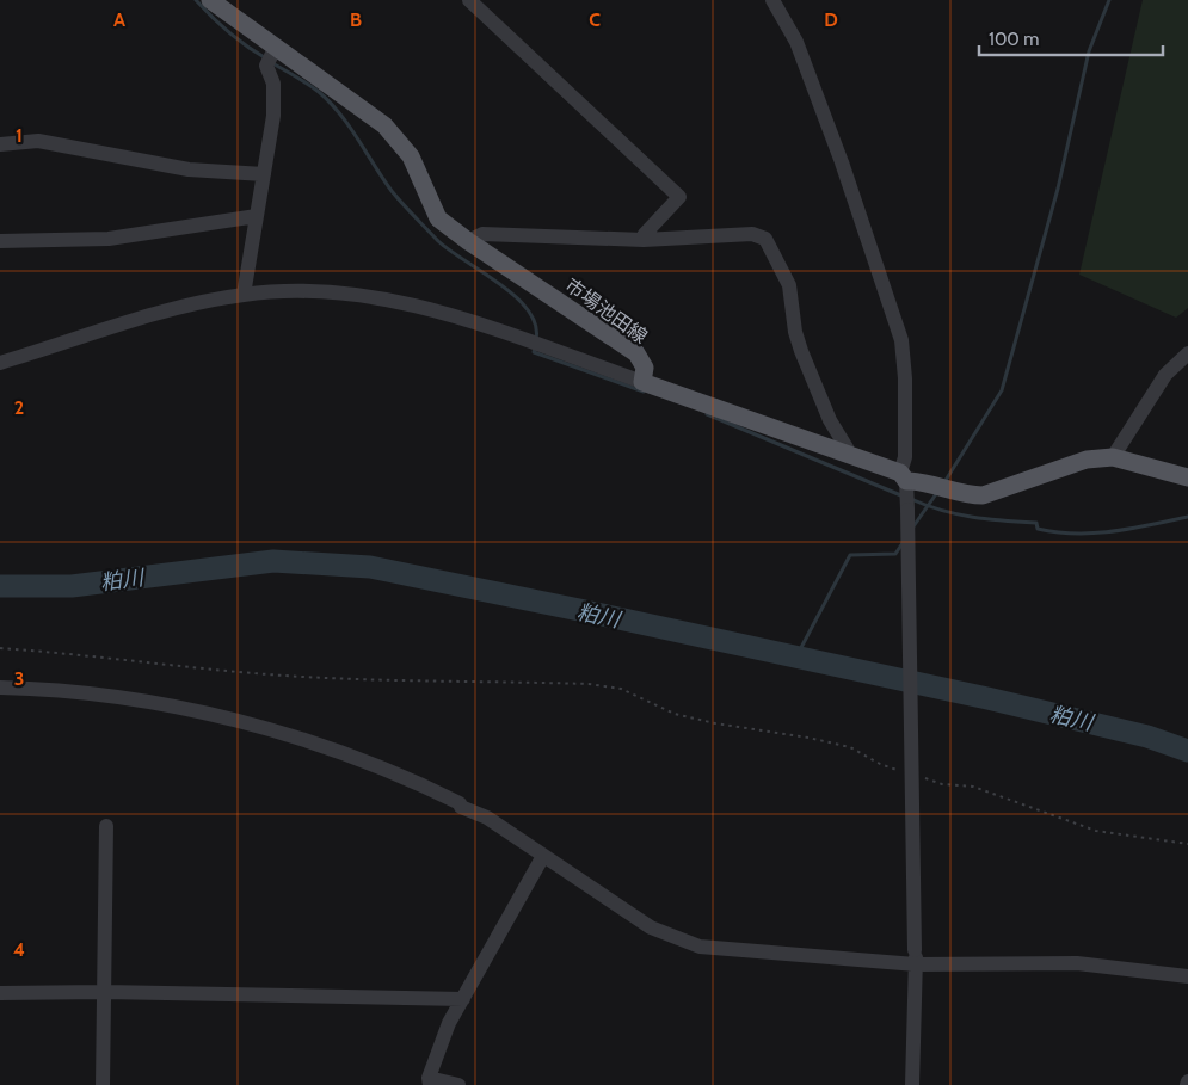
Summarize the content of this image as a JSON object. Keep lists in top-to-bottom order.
{
  "streets": {
    "main road": ["市場池田線"]
  },
  "water": ["粕川"],
  "scale_bar": "100 m",
  "grid": {
    "columns": [
      "A",
      "B",
      "C",
      "D"
    ],
    "rows": [
      "1",
      "2",
      "3",
      "4"
    ]
  }
}
